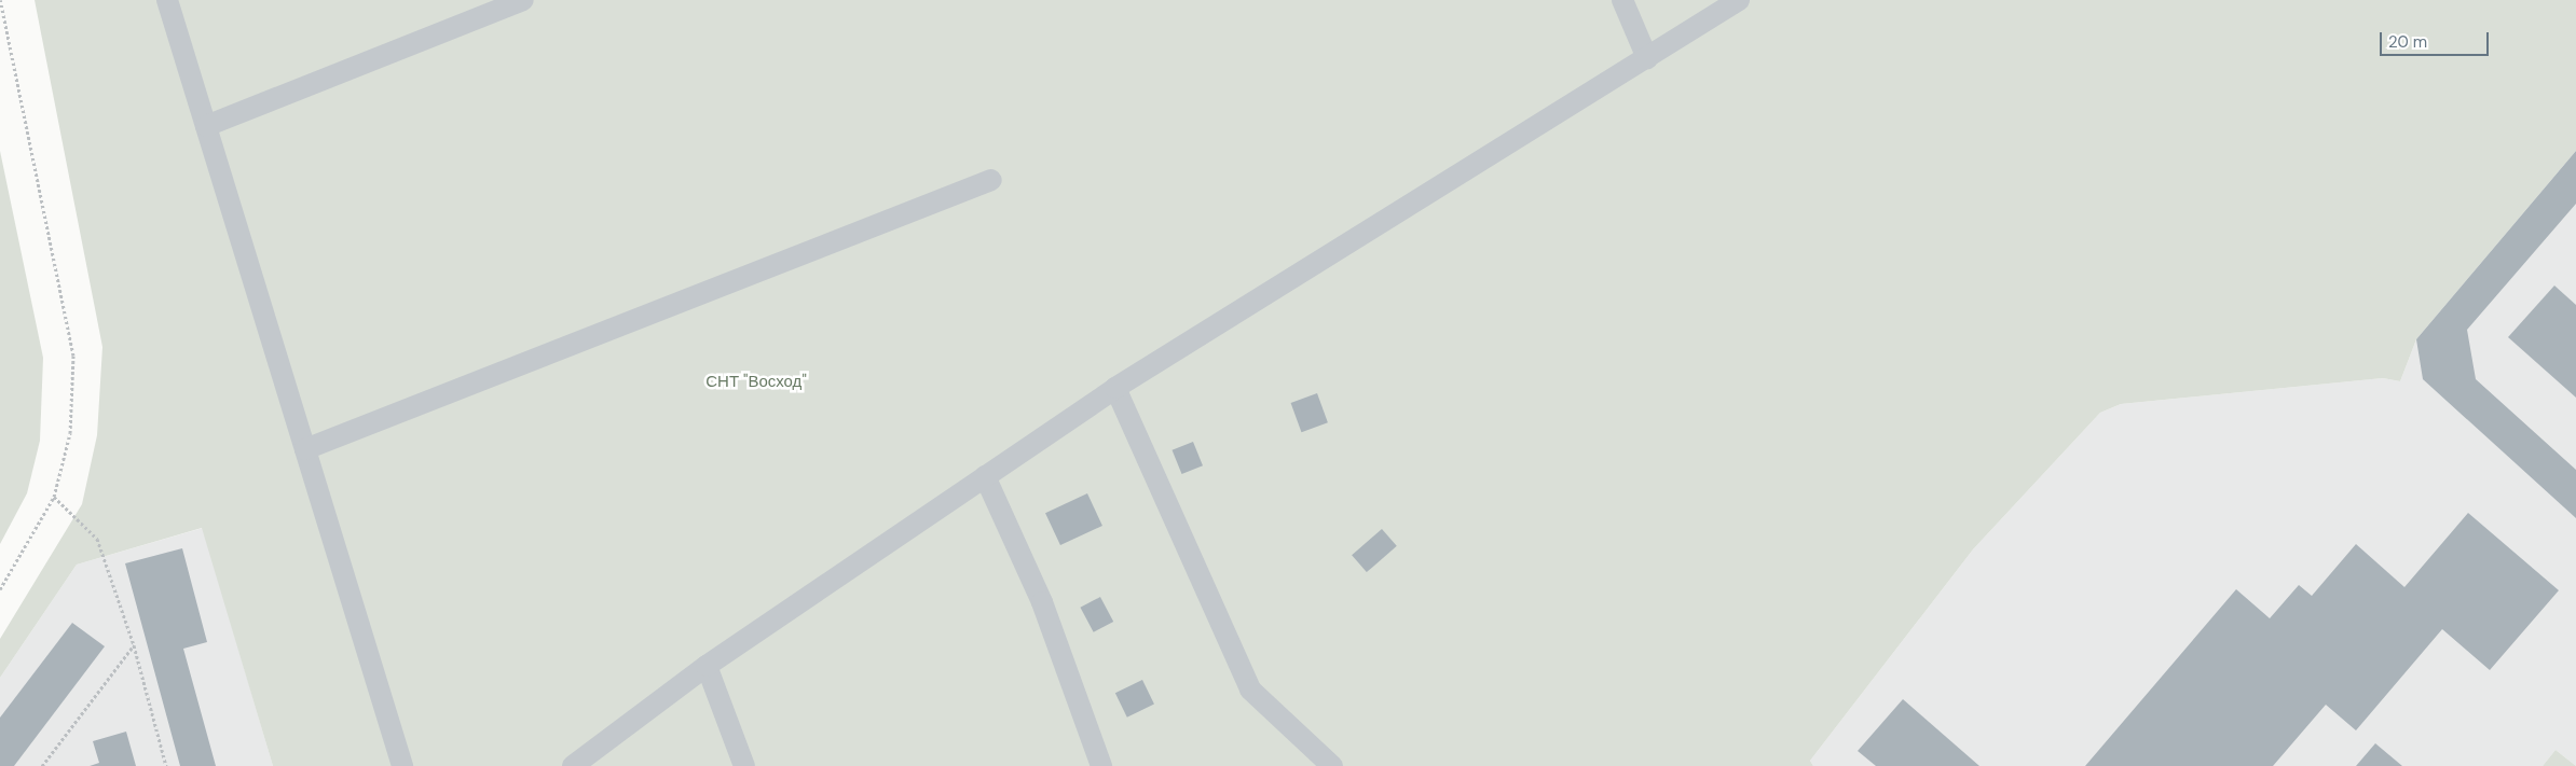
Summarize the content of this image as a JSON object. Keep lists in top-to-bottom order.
{
  "parks": ["СНТ \"Восход\""],
  "scale_bar": "20 m"
}
